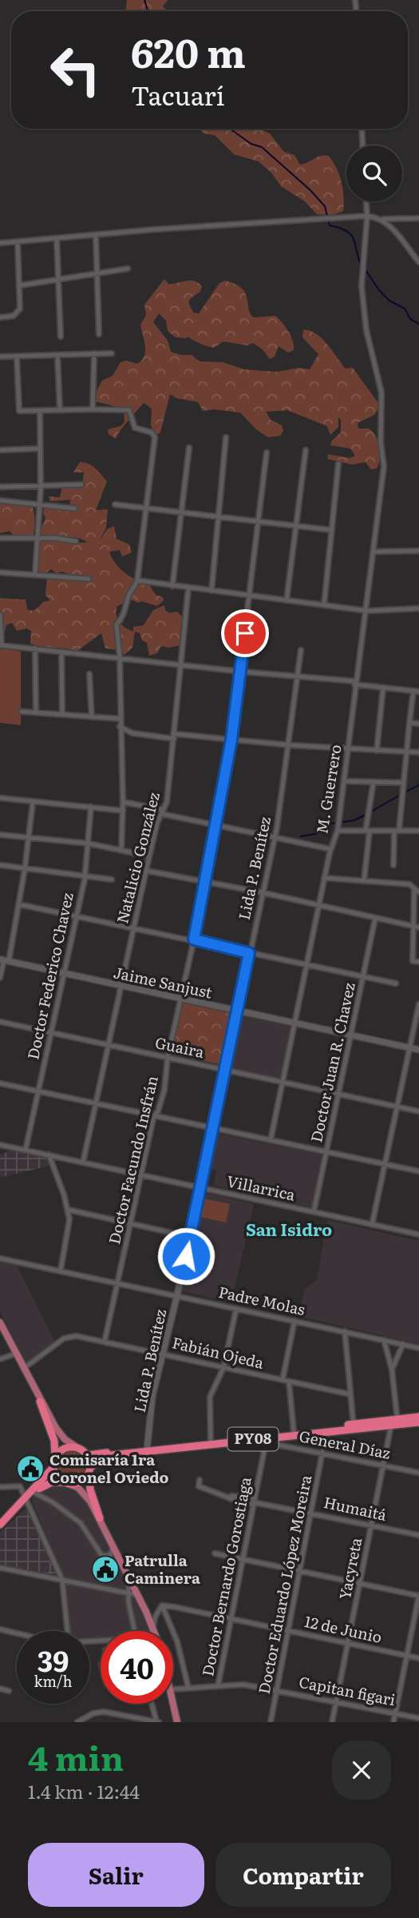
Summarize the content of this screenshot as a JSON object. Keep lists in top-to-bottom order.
{
  "streets": {
    "highway": ["PY08"],
    "street": [
      "M. Guerrero",
      "Natalicio González",
      "Lida P. Benítez",
      "Doctor Federico Chavez",
      "Jaime Sanjust",
      "Guaira",
      "Doctor Juan R. Chavez",
      "Doctor Facundo Insfrán",
      "Villarrica",
      "Padre Molas",
      "Fabián Ojeda",
      "General Díaz",
      "Humaitá",
      "Yacyreta",
      "Doctor Bernardo Gorostiaga",
      "Doctor Eduardo López Moreira",
      "12 de Junio",
      "Capitan figari"
    ]
  },
  "crossings": [
    ["M. Guerrero", "Jaime Sanjust"],
    ["M. Guerrero", "Guaira"],
    ["Natalicio González", "Jaime Sanjust"],
    ["Natalicio González", "Guaira"],
    ["Natalicio González", "Villarrica"],
    ["Lida P. Benítez", "Jaime Sanjust"],
    ["Lida P. Benítez", "Guaira"],
    ["Lida P. Benítez", "Villarrica"],
    ["Lida P. Benítez", "Padre Molas"],
    ["Lida P. Benítez", "Fabián Ojeda"],
    ["Lida P. Benítez", "PY08"],
    ["Doctor Federico Chavez", "Jaime Sanjust"],
    ["Doctor Federico Chavez", "Guaira"],
    ["Doctor Federico Chavez", "Villarrica"],
    ["Jaime Sanjust", "Doctor Juan R. Chavez"],
    ["Jaime Sanjust", "Doctor Facundo Insfrán"],
    ["Guaira", "Doctor Juan R. Chavez"],
    ["Guaira", "Doctor Facundo Insfrán"],
    ["Doctor Juan R. Chavez", "Villarrica"],
    ["Doctor Facundo Insfrán", "Villarrica"],
    ["Doctor Facundo Insfrán", "Padre Molas"],
    ["Doctor Facundo Insfrán", "Fabián Ojeda"],
    ["Padre Molas", "Yacyreta"],
    ["PY08", "General Díaz"],
    ["PY08", "Yacyreta"],
    ["PY08", "Doctor Bernardo Gorostiaga"],
    ["General Díaz", "Yacyreta"],
    ["General Díaz", "Doctor Bernardo Gorostiaga"],
    ["General Díaz", "Doctor Eduardo López Moreira"],
    ["Humaitá", "Yacyreta"],
    ["Humaitá", "Doctor Bernardo Gorostiaga"],
    ["Humaitá", "Doctor Eduardo López Moreira"],
    ["Yacyreta", "12 de Junio"],
    ["Yacyreta", "Capitan figari"],
    ["Doctor Bernardo Gorostiaga", "12 de Junio"],
    ["Doctor Bernardo Gorostiaga", "Capitan figari"],
    ["Doctor Eduardo López Moreira", "12 de Junio"],
    ["Doctor Eduardo López Moreira", "Capitan figari"]
  ],
  "districts": ["San Isidro"],
  "places": {
    "public building": ["Comisaría 1ra Coronel Oviedo", "Patrulla Caminera"]
  },
  "page": {
    "turn": ["620 m", "Tacuarí"],
    "speed": "39 km/h",
    "limit": "40",
    "heading": ["4 min", "1.4 km · 12:44"],
    "buttons": ["Salir", "Compartir"]
  }
}
